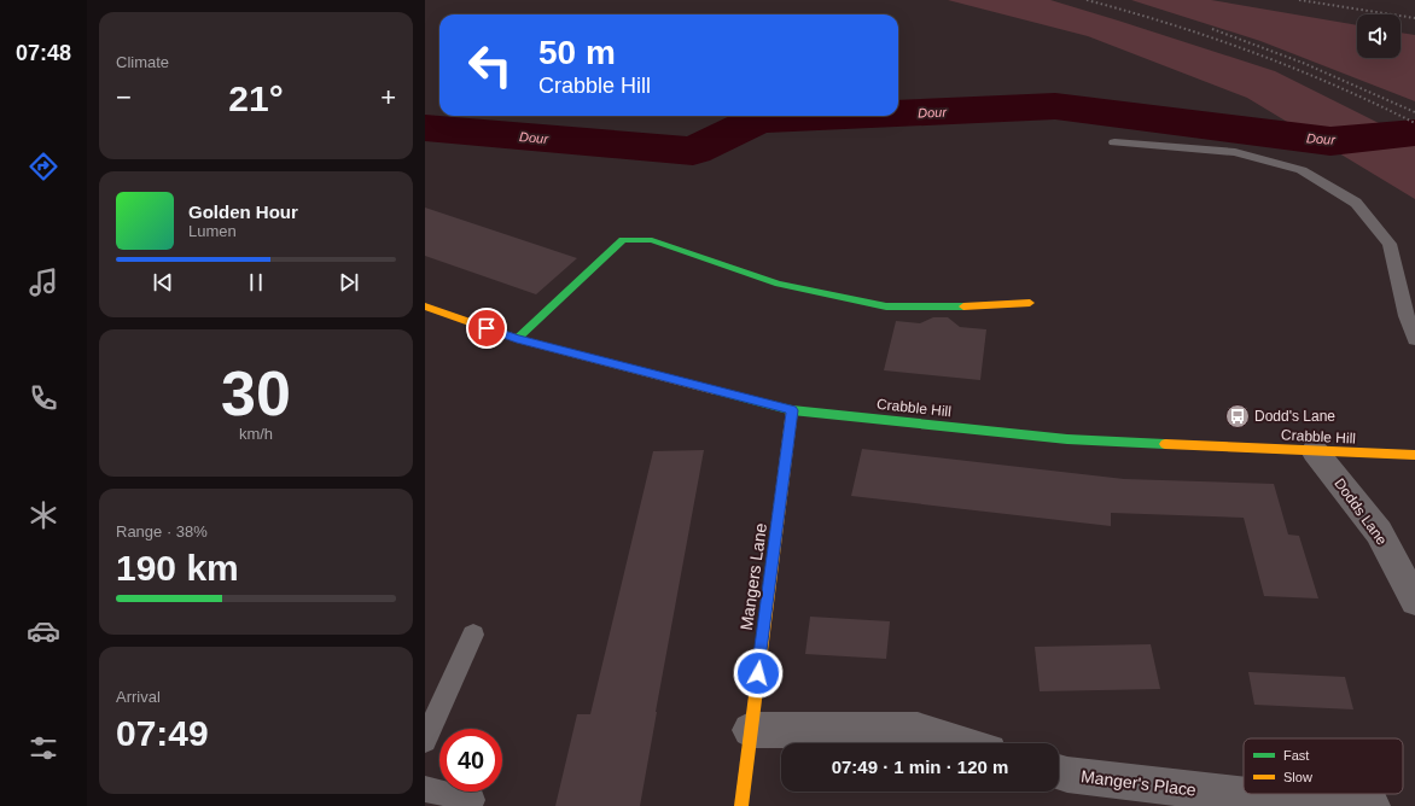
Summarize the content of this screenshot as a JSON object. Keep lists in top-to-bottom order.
{
  "streets": {
    "main road": ["Crabble Hill", "Mangers Lane"],
    "street": ["Dodds Lane", "Manger's Place"]
  },
  "crossings": [
    ["Crabble Hill", "Dodds Lane"],
    ["Crabble Hill", "Mangers Lane"]
  ],
  "water": ["Dour"],
  "places": {
    "bus stop": ["Dodd's Lane"]
  },
  "legend": ["Fast", "Slow"],
  "page": {
    "tabs": "07:48",
    "tile": [
      "Climate",
      ["30", "km/h"],
      ["Range · 38%", "190 km"],
      ["Arrival", "07:49"]
    ],
    "turn": ["50 m", "Crabble Hill"],
    "heat": ["−", "21°", "+"],
    "song": ["Golden Hour", "Lumen"],
    "limit": "40",
    "trip": "07:49 · 1 min · 120 m"
  }
}
